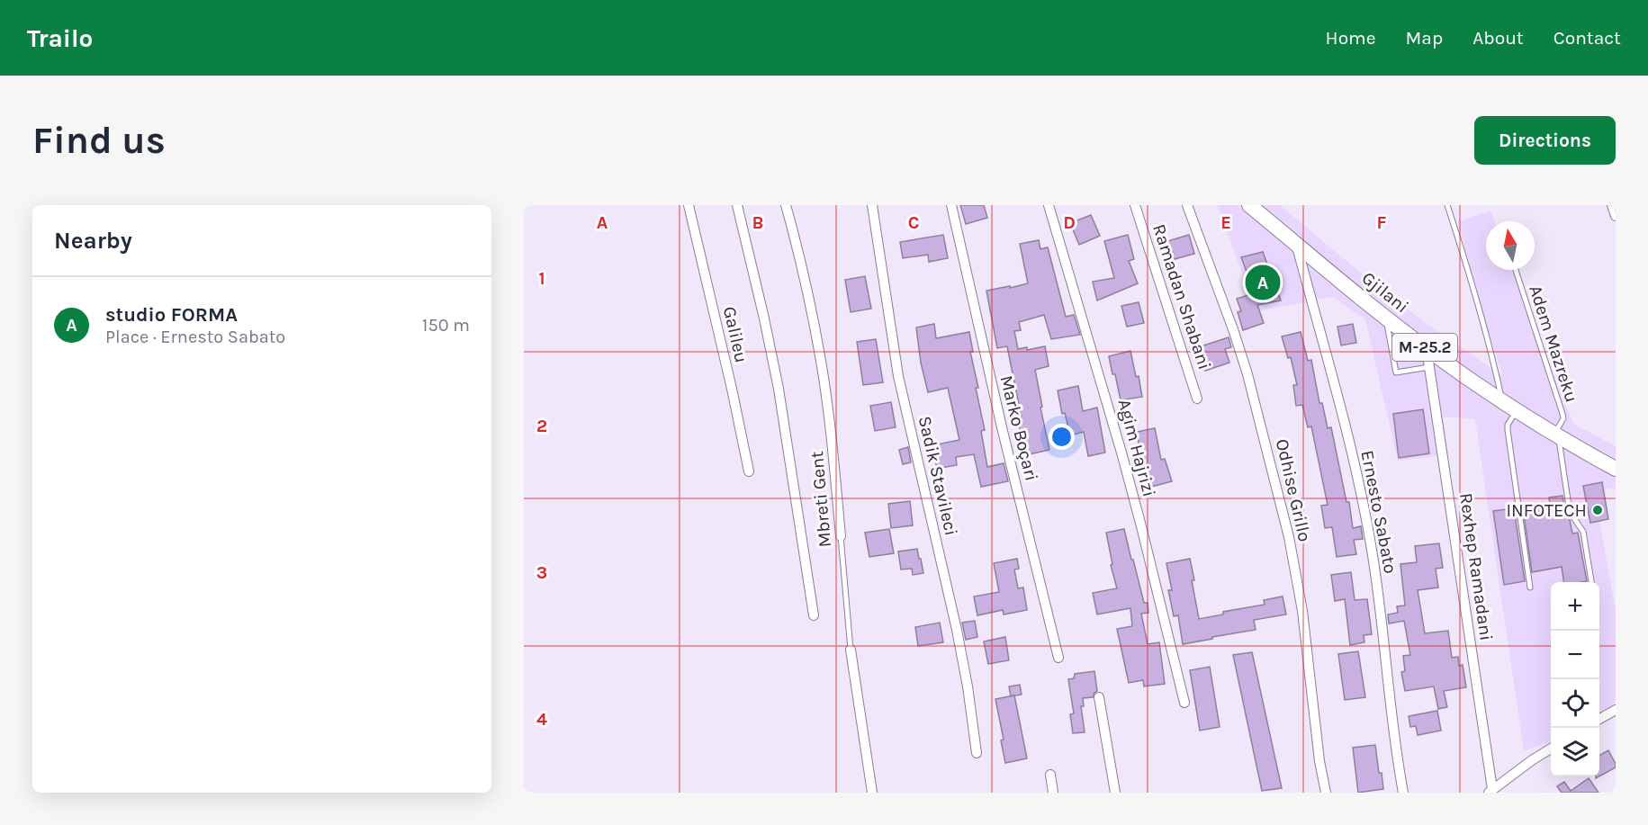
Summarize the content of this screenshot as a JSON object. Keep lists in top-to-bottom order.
{
  "streets": {
    "main road": ["Gjilani", "M-25.2"],
    "street": [
      "Ramadan Shabani",
      "Galileu",
      "Marko Boçari",
      "Agim Hajrizi",
      "Sadik Stavileci",
      "Odhise Grillo",
      "Mbreti Gent",
      "Ernesto Sabato",
      "Rexhep Ramadani"
    ],
    "lane": ["Adem Mazreku"]
  },
  "crossings": [
    ["Gjilani", "Adem Mazreku"],
    ["Gjilani", "Ernesto Sabato"],
    ["Gjilani", "Rexhep Ramadani"]
  ],
  "places": ["INFOTECH"],
  "north": "top",
  "page": {
    "header": "Trailo",
    "nav": [
      "Home",
      "Map",
      "About",
      "Contact"
    ],
    "buttons": "Directions",
    "title": "Find us",
    "heading": "Nearby",
    "pins": "A",
    "list": [
      {
        "mark": "A",
        "name": "studio FORMA",
        "note": "Place · Ernesto Sabato",
        "value": "150 m"
      }
    ],
    "map_buttons": ["+", "−"]
  },
  "grid": {
    "columns": [
      "A",
      "B",
      "C",
      "D",
      "E",
      "F"
    ],
    "rows": [
      "1",
      "2",
      "3",
      "4"
    ]
  }
}
